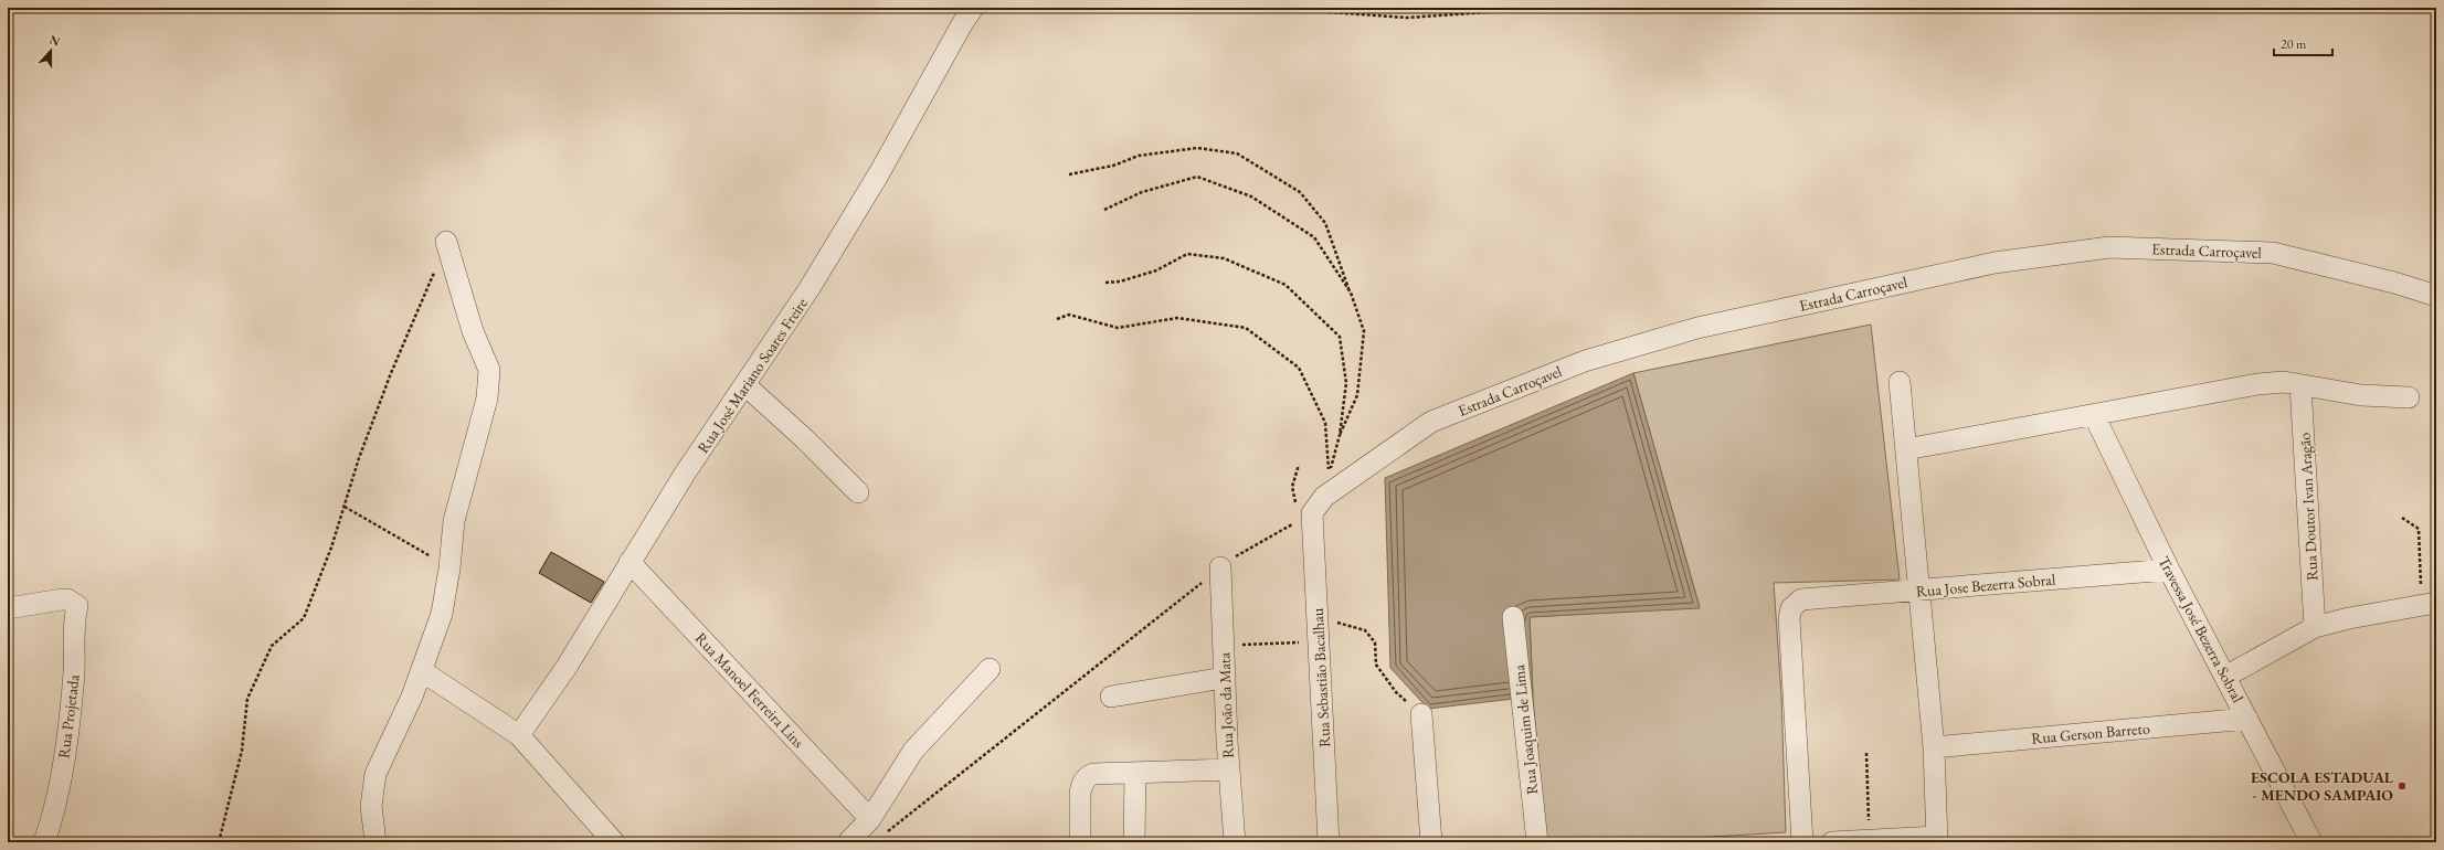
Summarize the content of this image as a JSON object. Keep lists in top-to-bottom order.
{
  "streets": {
    "street": [
      "Estrada Carroçavel",
      "Rua José Mariano Soares Freire",
      "Rua Doutor Ivan Aragão",
      "Rua Jose Bezerra Sobral",
      "Travessa José Bezerra Sobral",
      "Rua Sebastião Bacalhau",
      "Rua Manoel Ferreira Lins",
      "Rua João da Mata",
      "Rua Projetada",
      "Rua Joaquim de Lima",
      "Rua Gerson Barreto"
    ]
  },
  "crossings": [
    ["Estrada Carroçavel", "Rua Sebastião Bacalhau"],
    ["Rua José Mariano Soares Freire", "Rua Manoel Ferreira Lins"],
    ["Rua Jose Bezerra Sobral", "Travessa José Bezerra Sobral"],
    ["Travessa José Bezerra Sobral", "Rua Gerson Barreto"]
  ],
  "places": ["ESCOLA ESTADUAL - MENDO SAMPAIO"],
  "scale_bar": "20 m",
  "north": "top"
}
